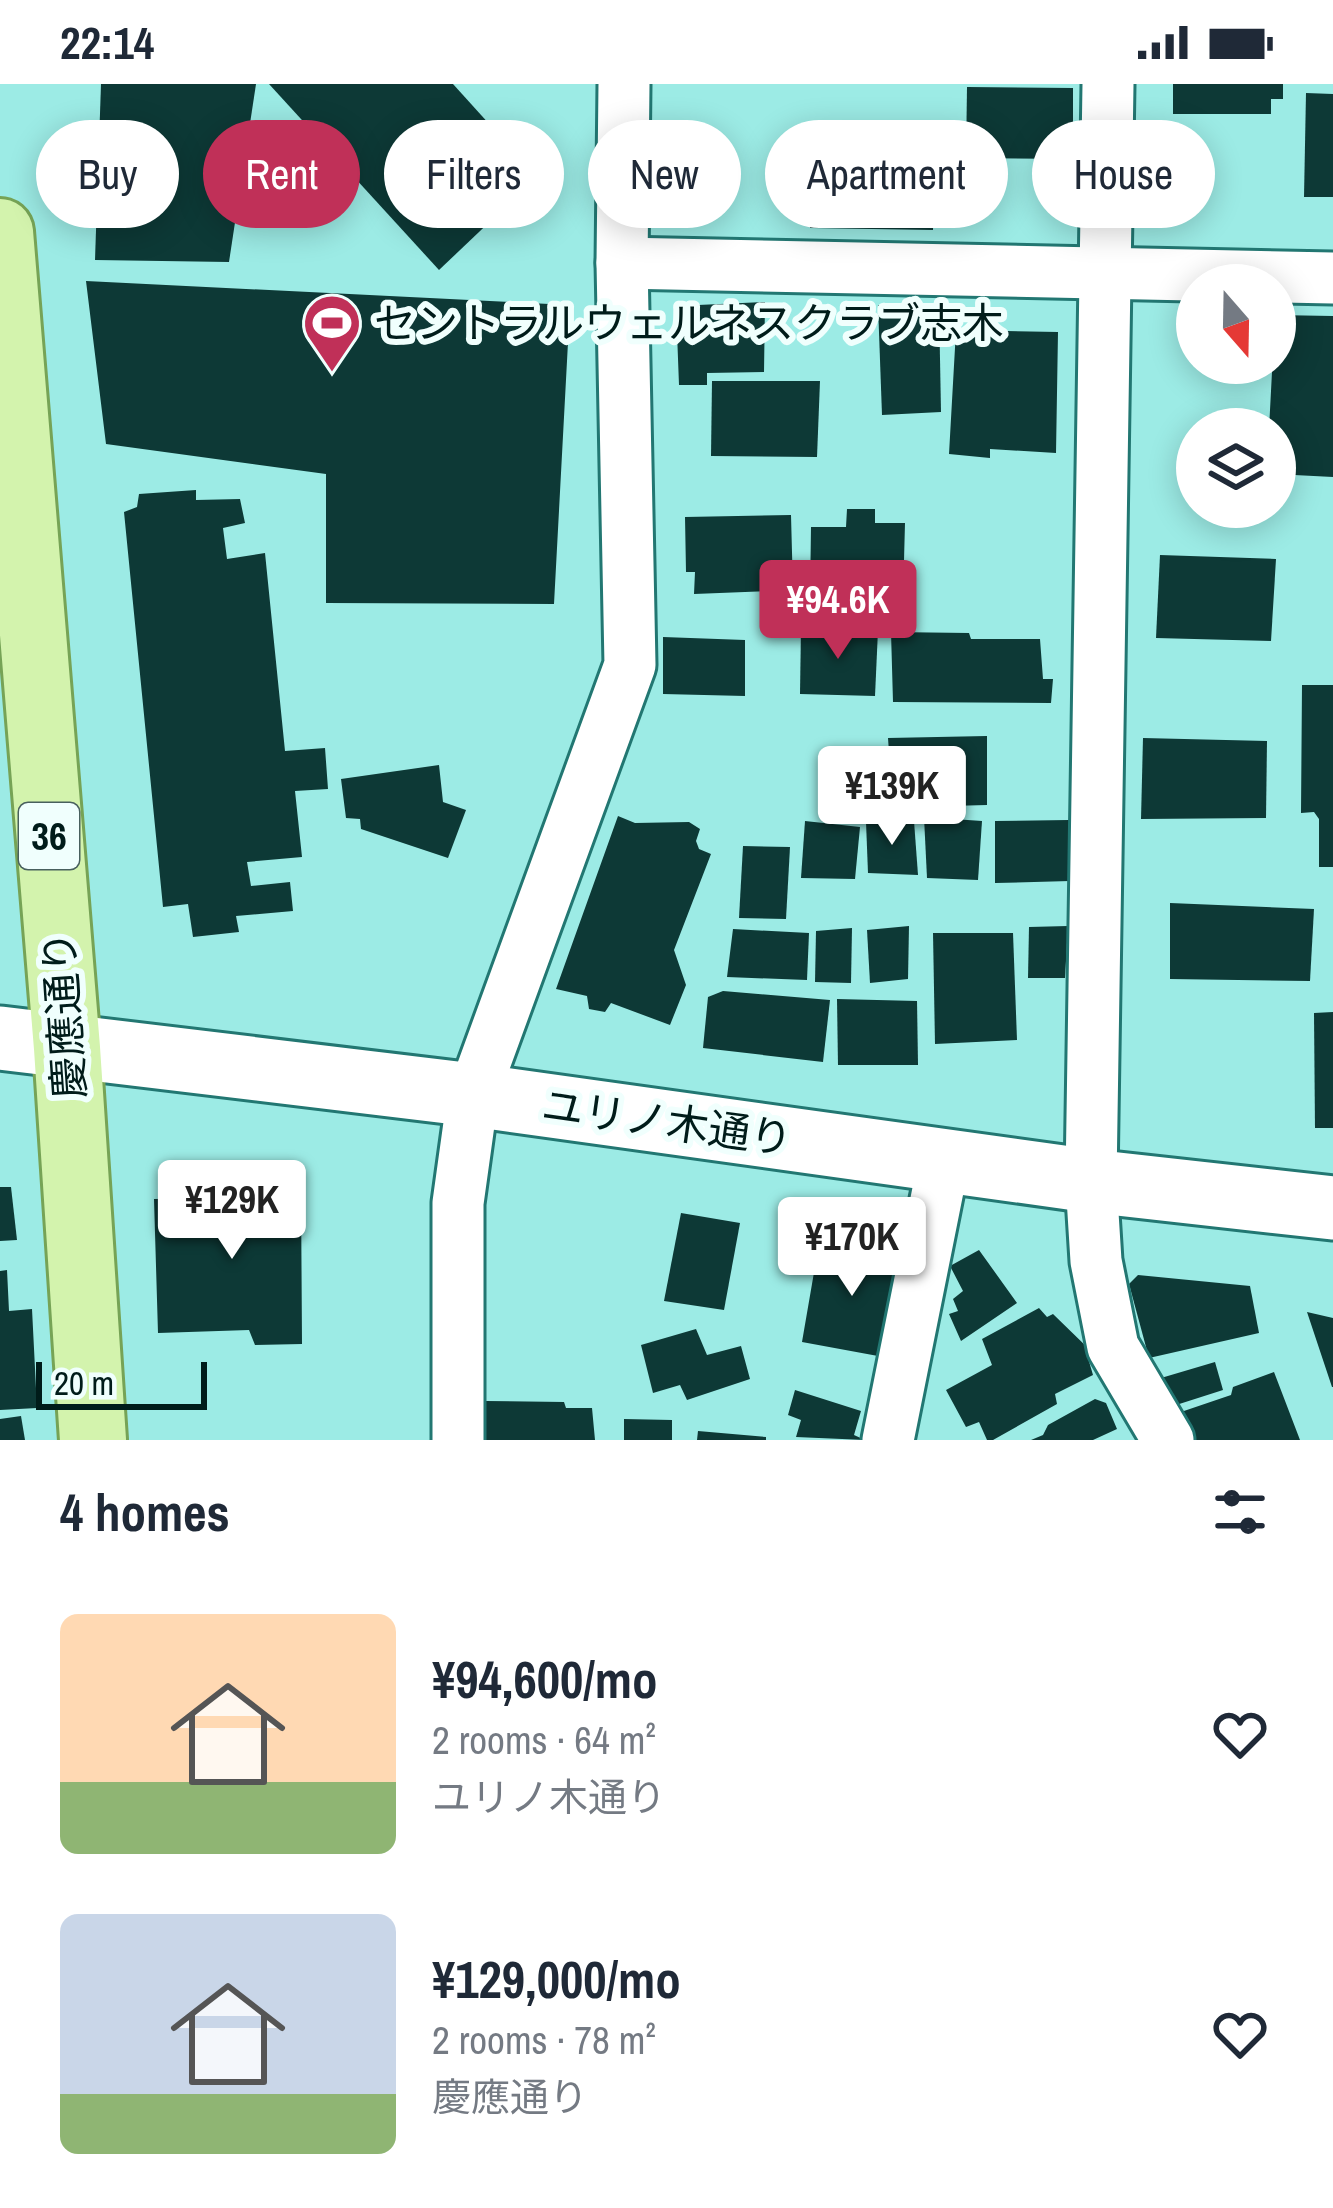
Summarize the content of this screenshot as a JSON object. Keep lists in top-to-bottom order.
{
  "streets": {
    "main road": ["36", "慶應通り"],
    "street": ["ユリノ木通り"]
  },
  "crossings": [
    ["慶應通り", "ユリノ木通り"]
  ],
  "places": {
    "sports": ["セントラルウェルネスクラブ志木"]
  },
  "scale_bar": "20 m",
  "north": "bottom",
  "page": {
    "status": "22:14",
    "chip": [
      "Buy",
      "Rent",
      "Filters",
      "New",
      "Apartment",
      "House"
    ],
    "price": [
      "¥94.6K",
      "¥139K",
      "¥129K",
      "¥170K"
    ],
    "scale": "20 m",
    "heading": "4 homes",
    "list": [
      {
        "name": "¥94,600/mo",
        "note": "2 rooms · 64 m² · ユリノ木通り"
      },
      {
        "name": "¥129,000/mo",
        "note": "2 rooms · 78 m² · 慶應通り"
      }
    ]
  }
}
